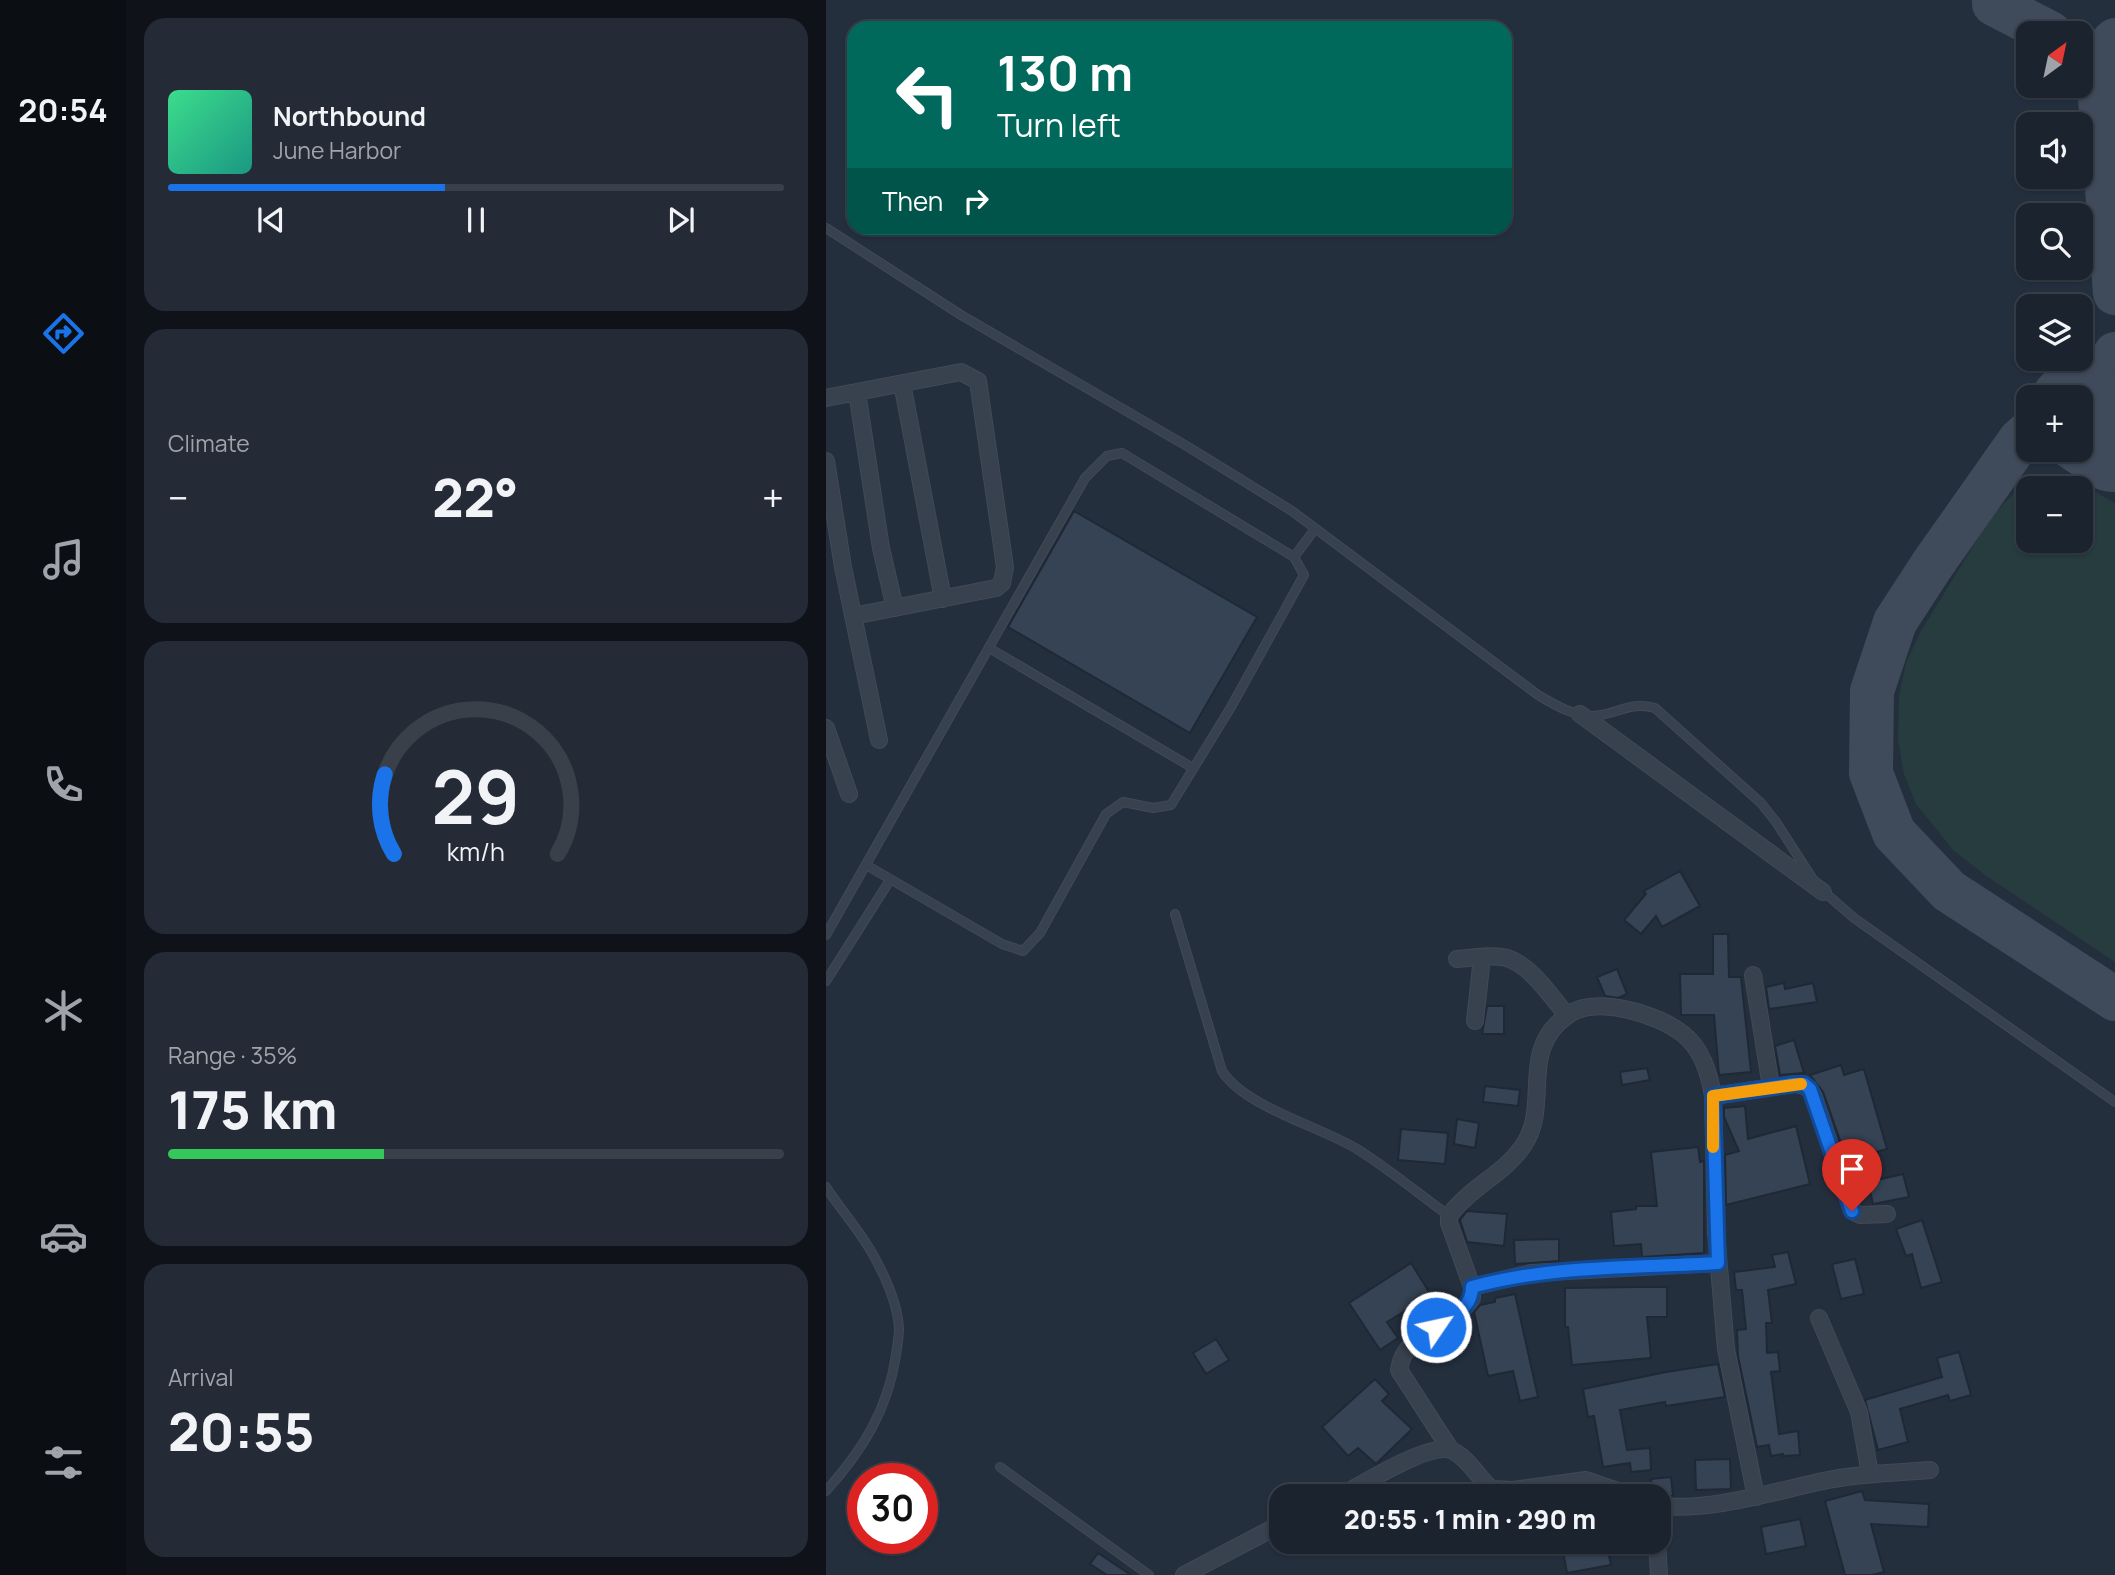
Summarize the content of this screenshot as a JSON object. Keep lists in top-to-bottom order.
{
  "north": "top right",
  "page": {
    "tabs": "20:54",
    "map_buttons": ["+", "−"],
    "turn": ["130 m", "Turn left"],
    "song": ["Northbound", "June Harbor"],
    "then": "Then",
    "tile": [
      "Climate",
      ["Range · 35%", "175 km"],
      ["Arrival", "20:55"]
    ],
    "heat": ["−", "22°", "+"],
    "limit": "30",
    "trip": "20:55 · 1 min · 290 m",
    "gauge": ["29", "km/h"]
  }
}
